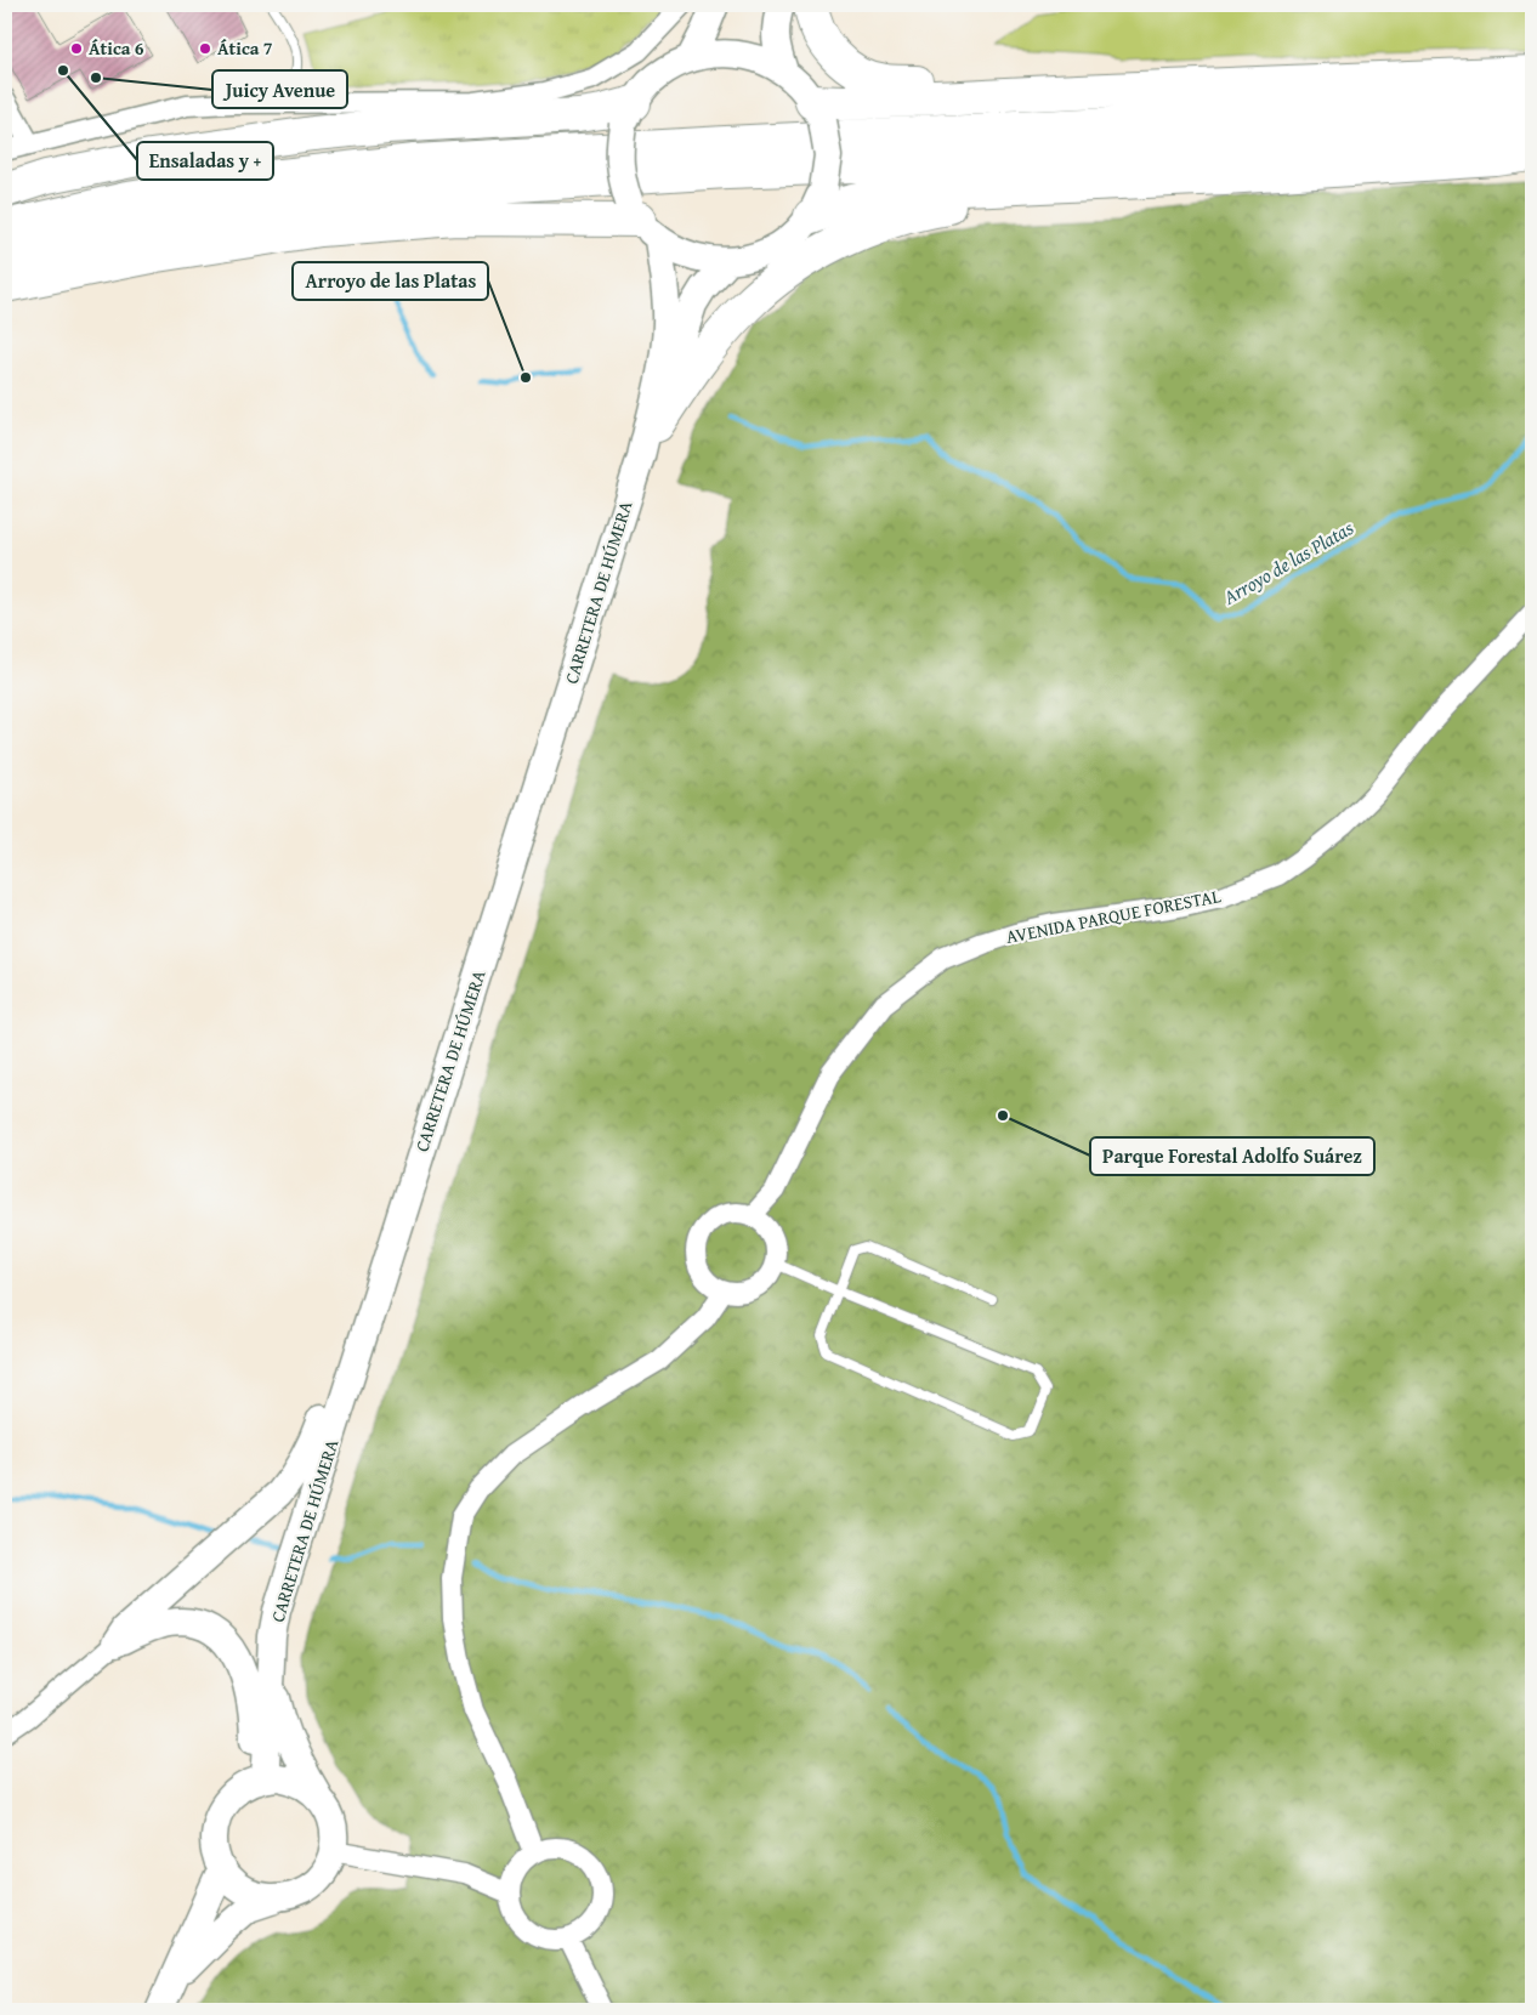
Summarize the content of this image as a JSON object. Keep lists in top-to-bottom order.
{
  "streets": {
    "main road": ["CARRETERA DE HÚMERA"],
    "street": ["AVENIDA PARQUE FORESTAL"]
  },
  "water": ["Arroyo de las Platas"],
  "places": [
    "Ática 6",
    "Ática 7",
    "Ensaladas y +",
    "Juicy Avenue",
    "Arroyo de las Platas",
    "Parque Forestal Adolfo Suárez"
  ]
}
